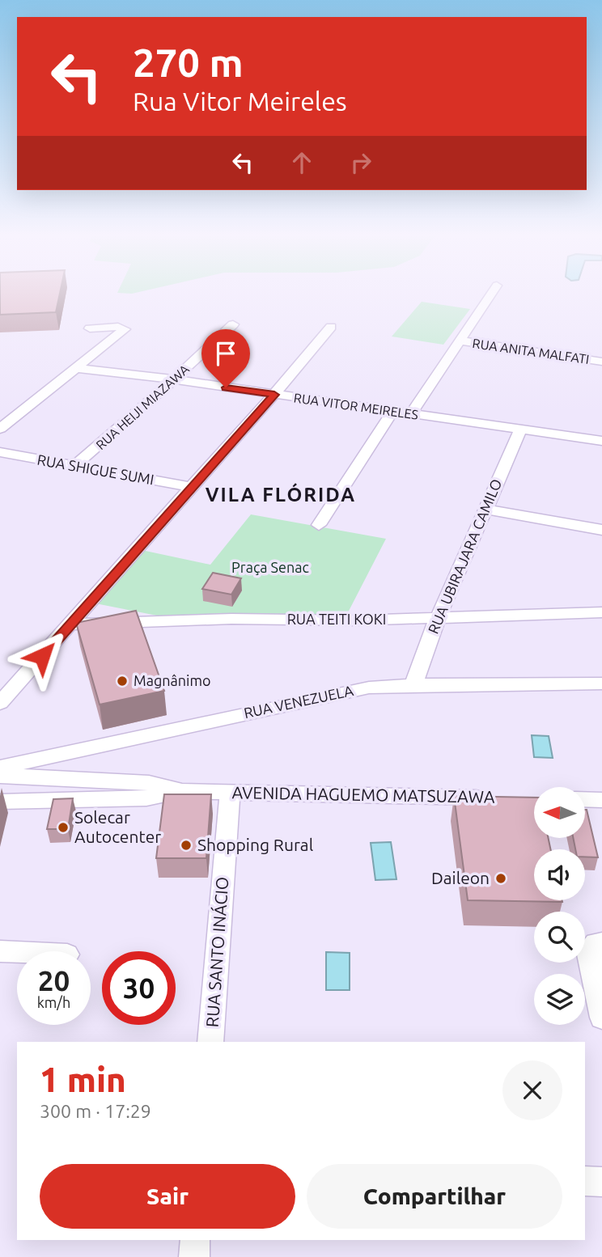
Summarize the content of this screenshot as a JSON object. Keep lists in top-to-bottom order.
{
  "streets": {
    "street": [
      "RUA ANITA MALFATI",
      "RUA VITOR MEIRELES",
      "RUA HEIJI MIAZAWA",
      "RUA SHIGUE SUMI",
      "RUA UBIRAJARA CAMILO",
      "RUA TEITI KOKI",
      "RUA VENEZUELA",
      "AVENIDA HAGUEMO MATSUZAWA",
      "RUA SANTO INÁCIO"
    ]
  },
  "crossings": [
    ["RUA VITOR MEIRELES", "RUA HEIJI MIAZAWA"],
    ["RUA VITOR MEIRELES", "RUA UBIRAJARA CAMILO"],
    ["RUA HEIJI MIAZAWA", "RUA SHIGUE SUMI"],
    ["RUA UBIRAJARA CAMILO", "RUA TEITI KOKI"],
    ["RUA UBIRAJARA CAMILO", "RUA VENEZUELA"],
    ["AVENIDA HAGUEMO MATSUZAWA", "RUA SANTO INÁCIO"]
  ],
  "districts": ["VILA FLÓRIDA"],
  "parks": ["Praça Senac"],
  "places": [
    "Magnânimo",
    "Solecar Autocenter",
    "Shopping Rural",
    "Daileon"
  ],
  "north": "left",
  "page": {
    "turn": ["270 m", "Rua Vitor Meireles"],
    "speed": "20 km/h",
    "limit": "30",
    "heading": ["1 min", "300 m · 17:29"],
    "buttons": ["Sair", "Compartilhar"]
  }
}
